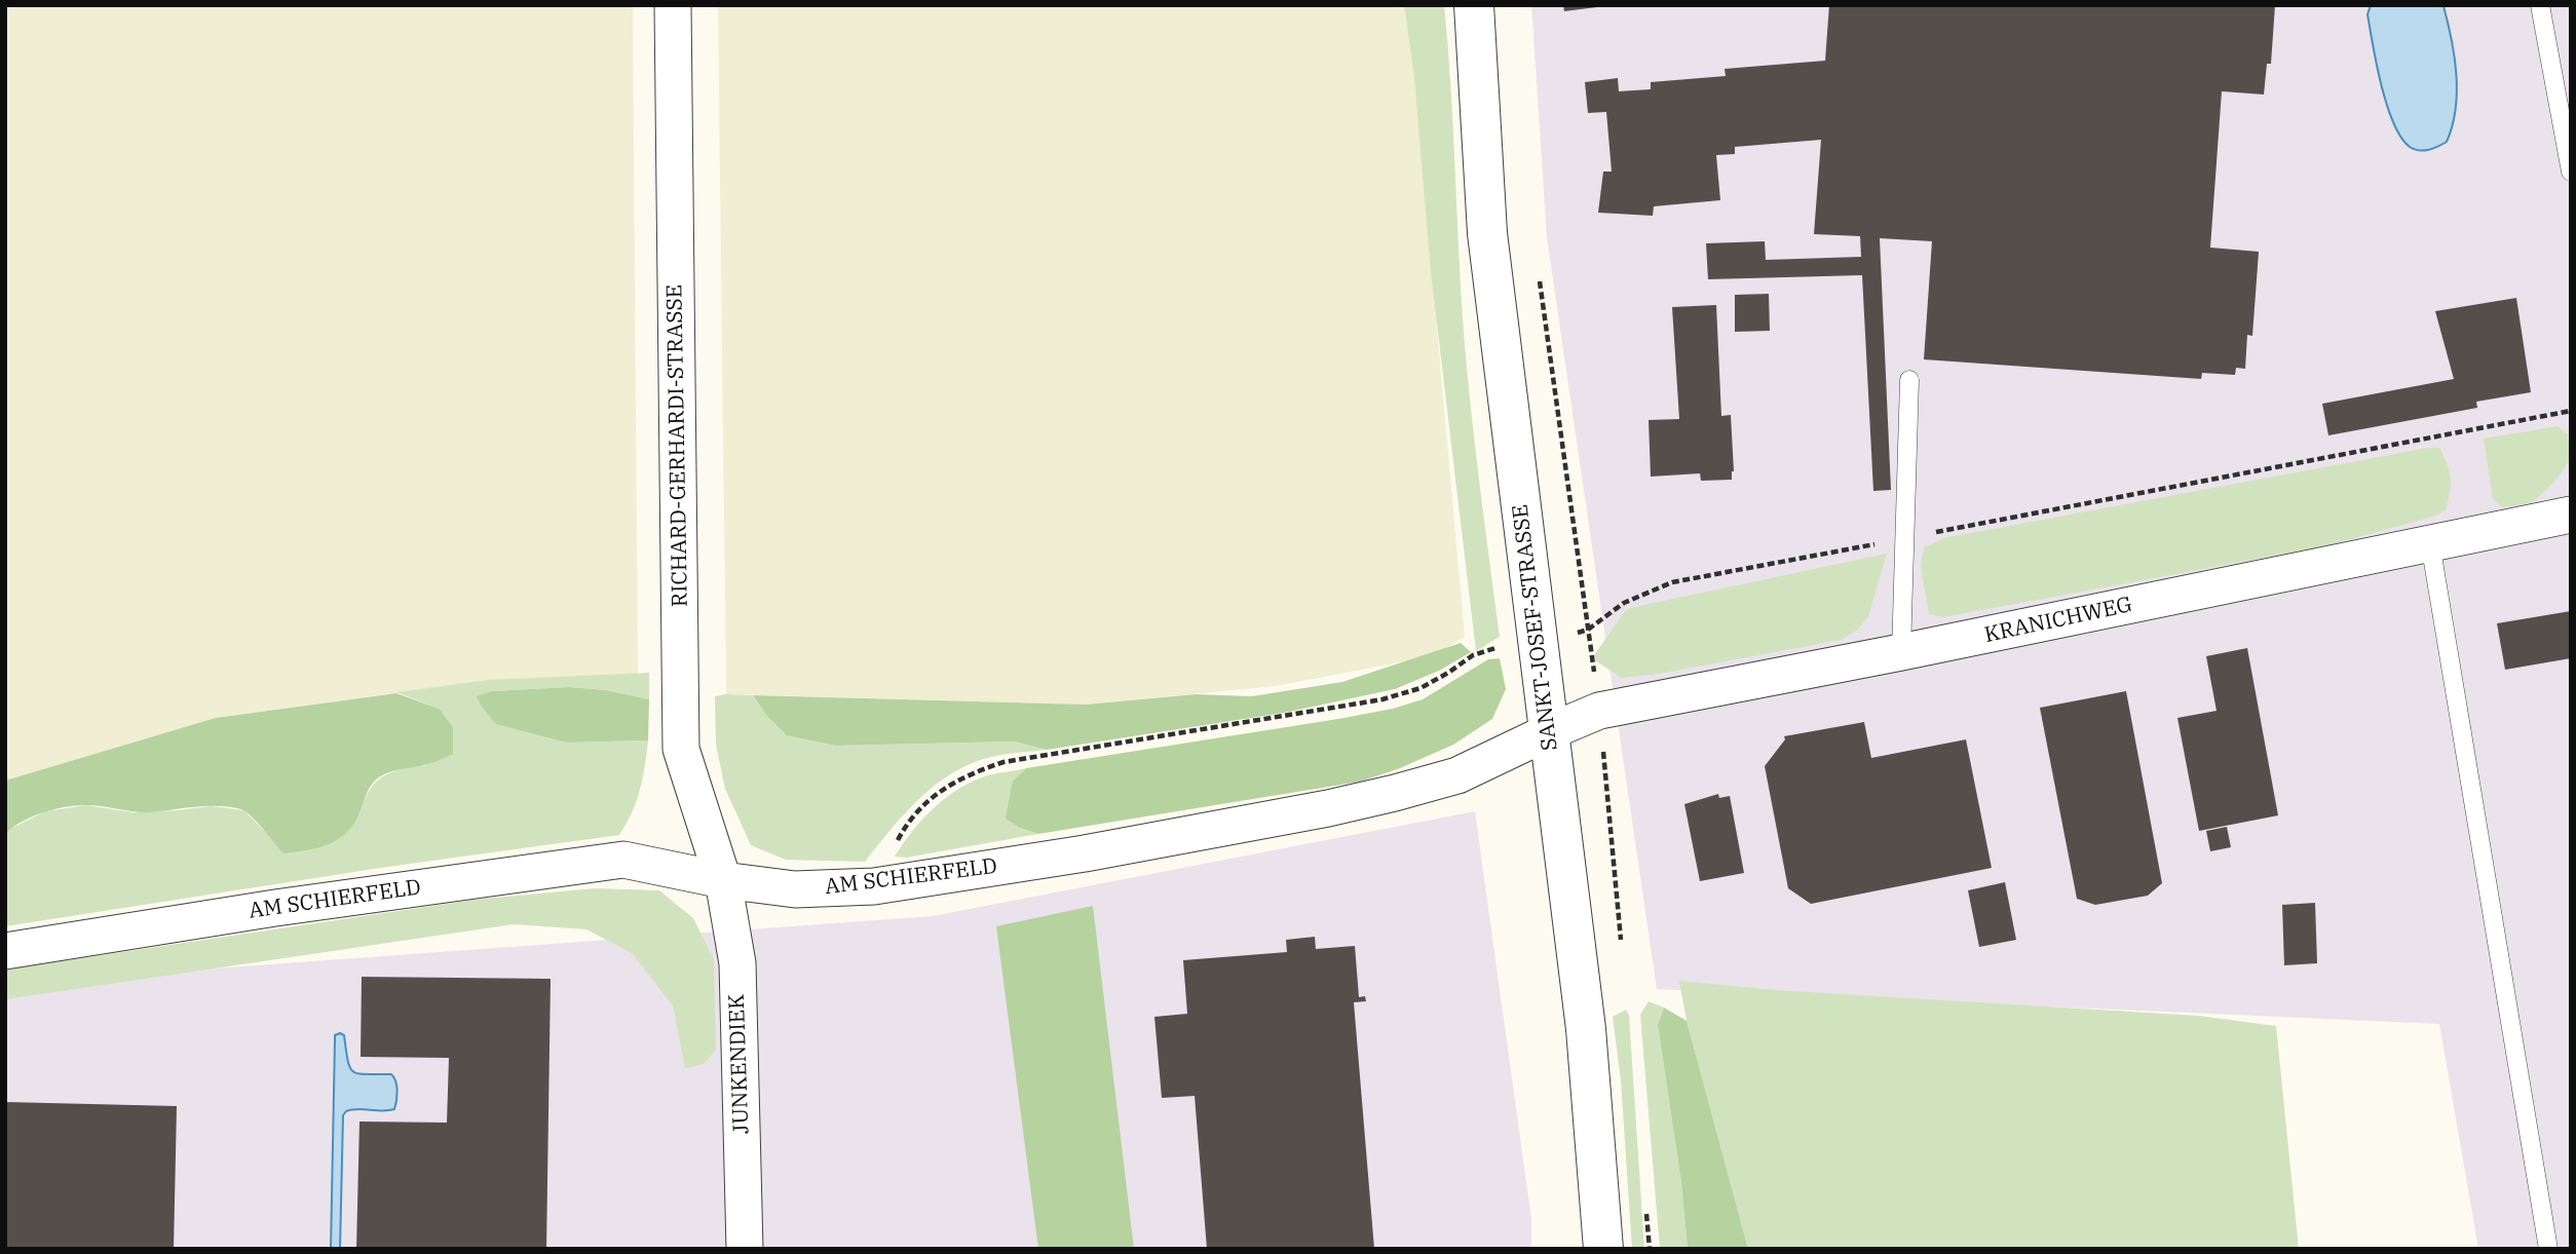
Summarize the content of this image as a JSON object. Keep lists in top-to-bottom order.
{
  "streets": {
    "street": [
      "RICHARD-GERHARDI-STRASSE",
      "KRANICHWEG",
      "SANKT-JOSEF-STRASSE",
      "AM SCHIERFELD",
      "JUNKENDIEK"
    ]
  },
  "crossings": [
    ["RICHARD-GERHARDI-STRASSE", "AM SCHIERFELD"],
    ["RICHARD-GERHARDI-STRASSE", "JUNKENDIEK"],
    ["KRANICHWEG", "SANKT-JOSEF-STRASSE"],
    ["KRANICHWEG", "AM SCHIERFELD"],
    ["SANKT-JOSEF-STRASSE", "AM SCHIERFELD"],
    ["AM SCHIERFELD", "JUNKENDIEK"]
  ]
}
